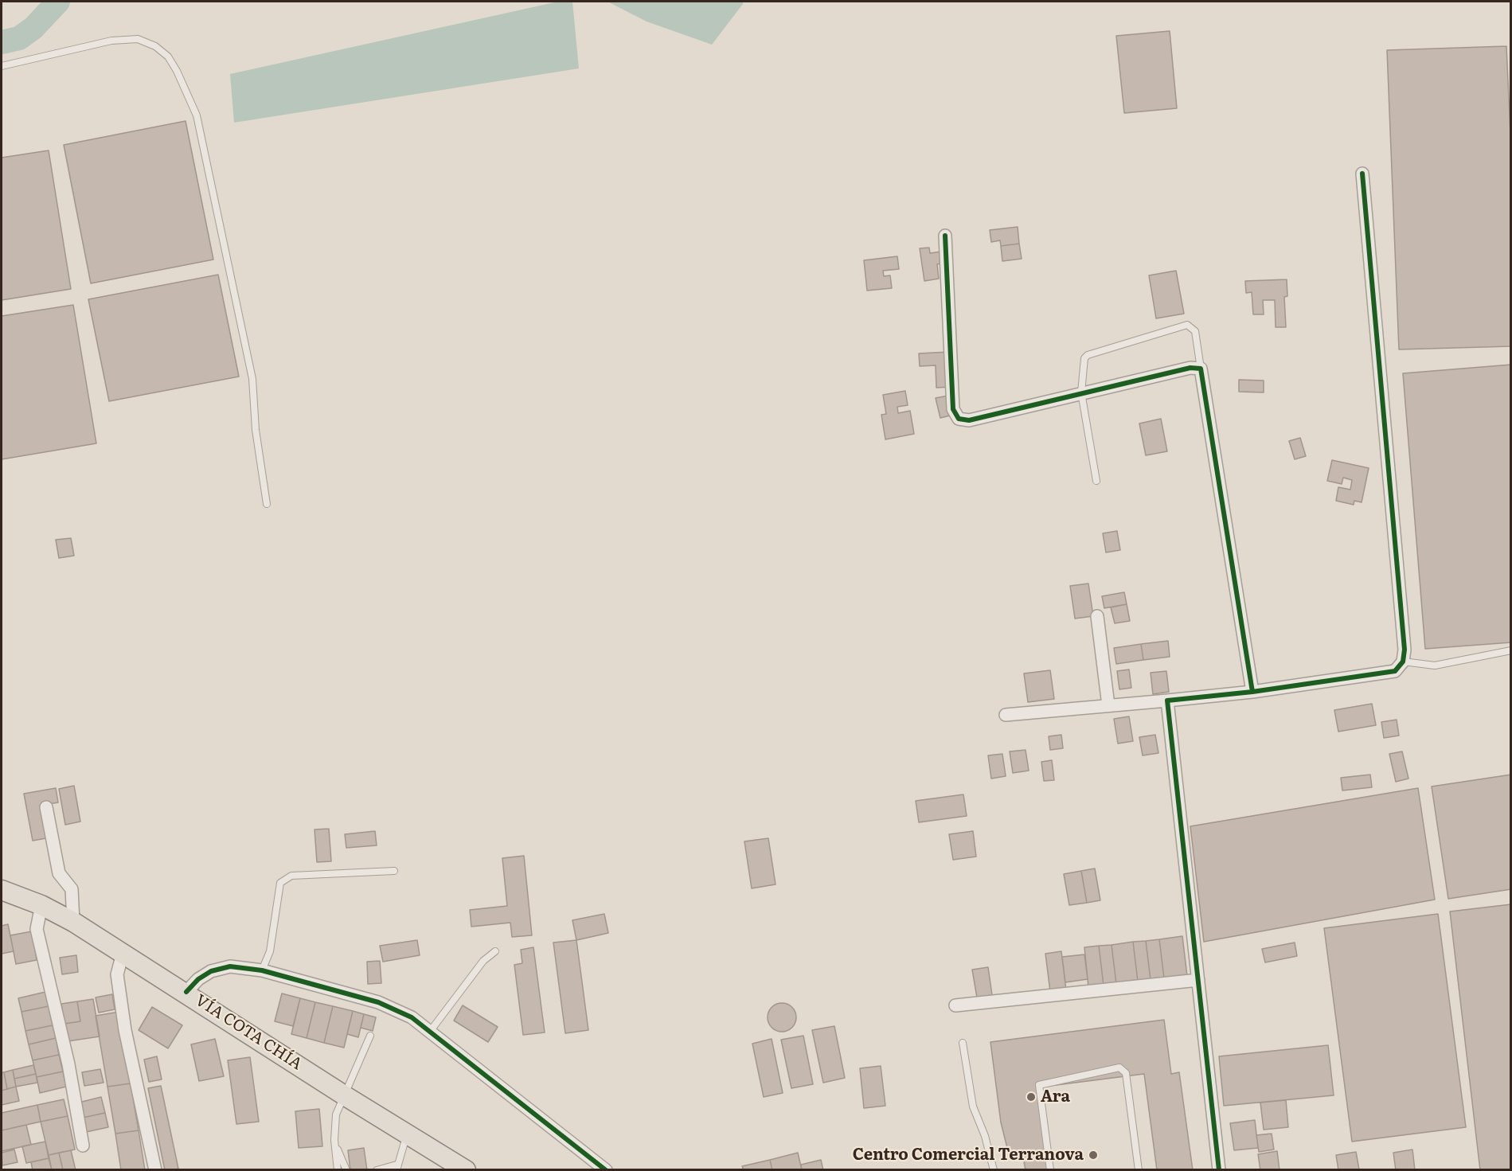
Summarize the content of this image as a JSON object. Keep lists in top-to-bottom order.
{
  "streets": {
    "main road": ["VÍA COTA CHÍA"]
  },
  "places": ["Ara", "Centro Comercial Terranova"]
}
